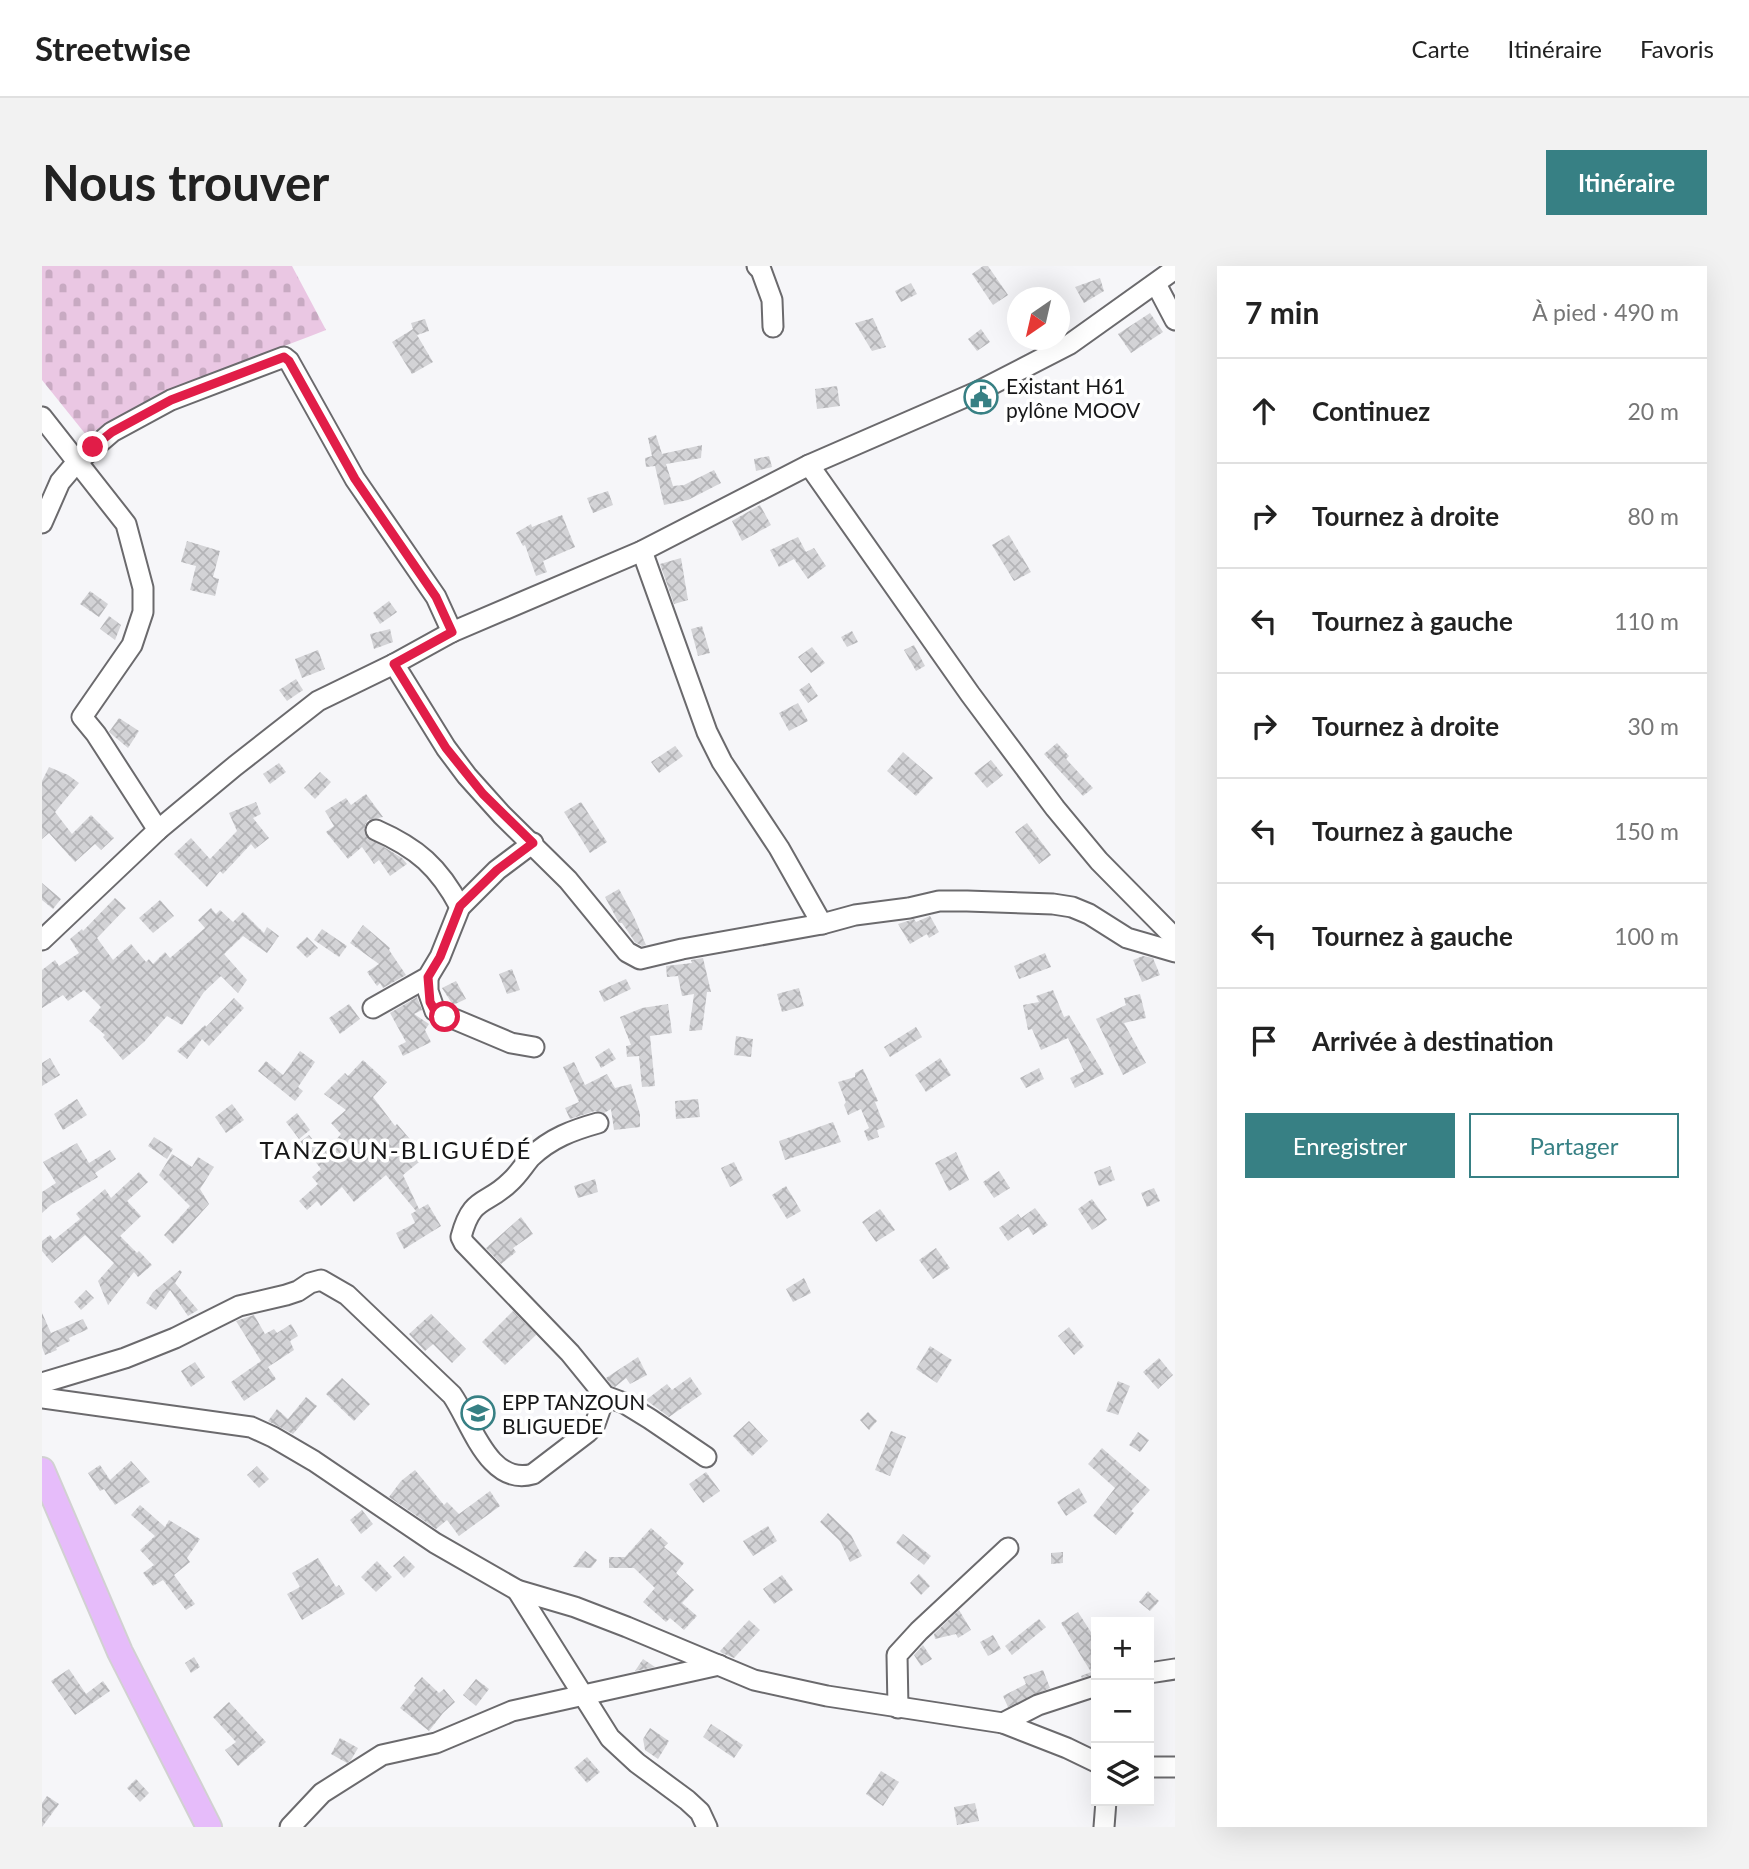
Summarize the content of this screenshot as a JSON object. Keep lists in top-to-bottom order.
{
  "districts": ["TANZOUN-BLIGUÉDÉ"],
  "places": {
    "public building": ["Existant H61 pylône MOOV"],
    "school or university": ["EPP TANZOUN BLIGUEDE"]
  },
  "north": "bottom left",
  "page": {
    "header": "Streetwise",
    "nav": ["Carte", "Itinéraire", "Favoris"],
    "buttons": [
      "Itinéraire",
      ["Enregistrer", "Partager"]
    ],
    "title": "Nous trouver",
    "heading": ["7 min", "À pied · 490 m"],
    "list": [
      ["Continuez", "20 m"],
      ["Tournez à droite", "80 m"],
      ["Tournez à gauche", "110 m"],
      ["Tournez à droite", "30 m"],
      ["Tournez à gauche", "150 m"],
      ["Tournez à gauche", "100 m"],
      "Arrivée à destination"
    ],
    "map_buttons": ["+", "−"]
  }
}
